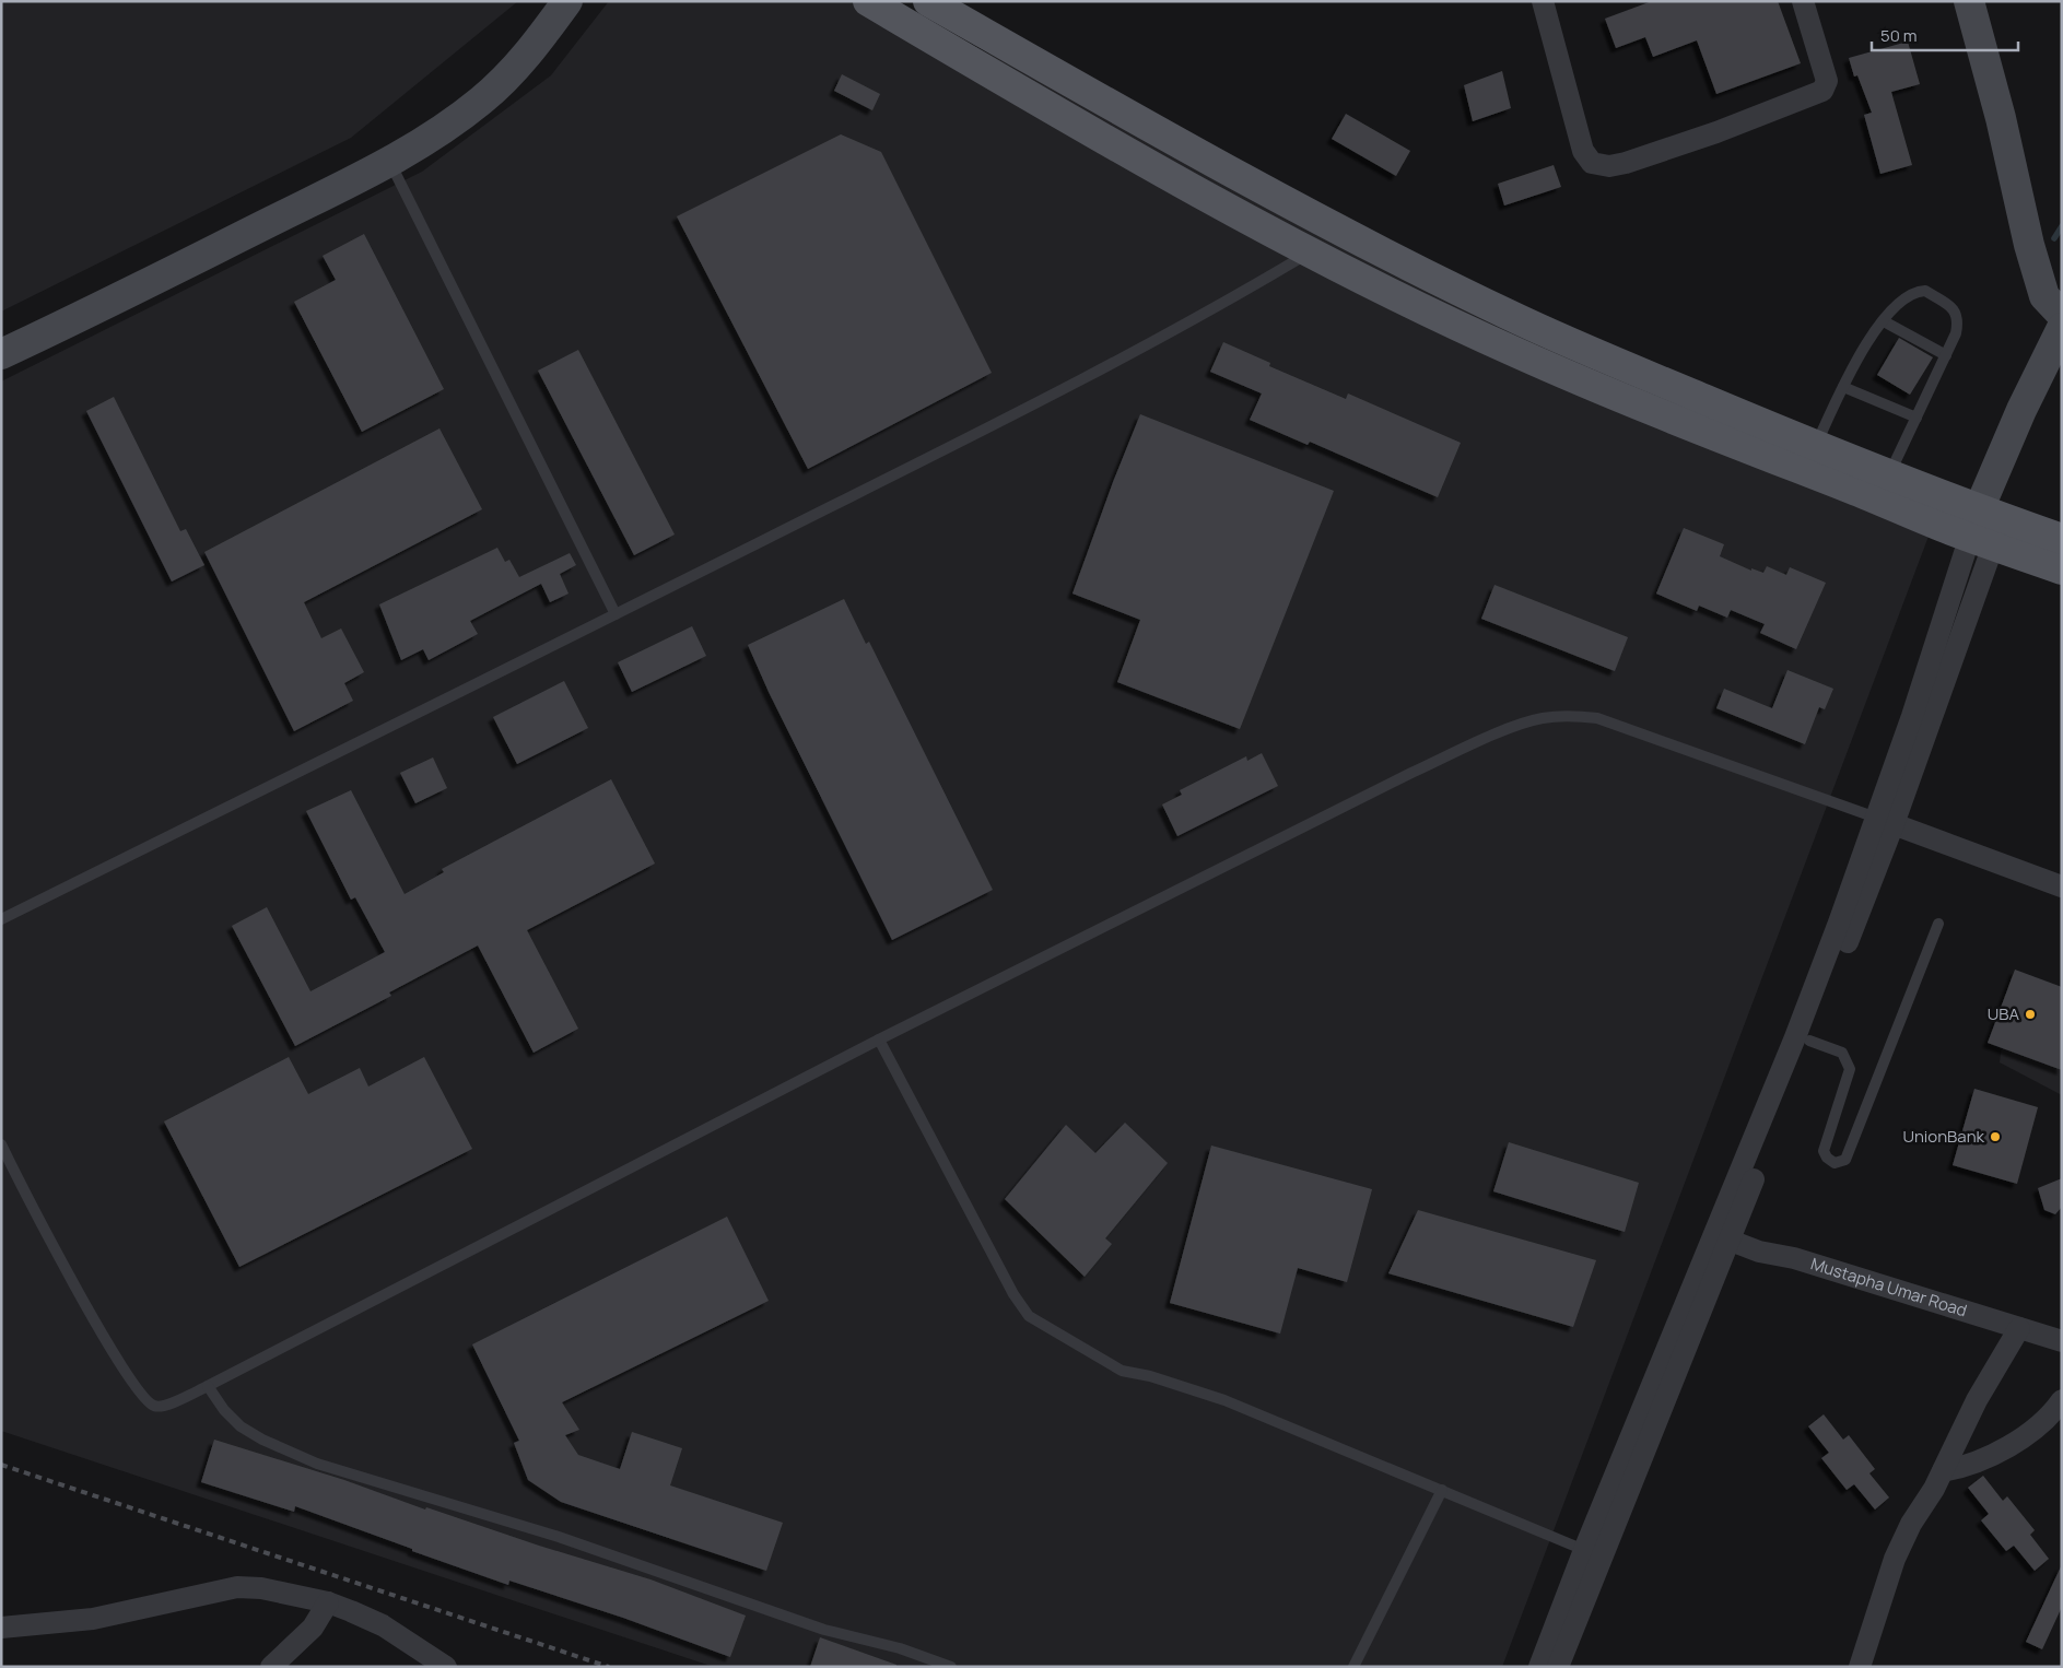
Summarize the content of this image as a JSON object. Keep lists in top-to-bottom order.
{
  "streets": {
    "street": ["Mustapha Umar Road"]
  },
  "places": ["UBA", "UnionBank"],
  "scale_bar": "50 m"
}
